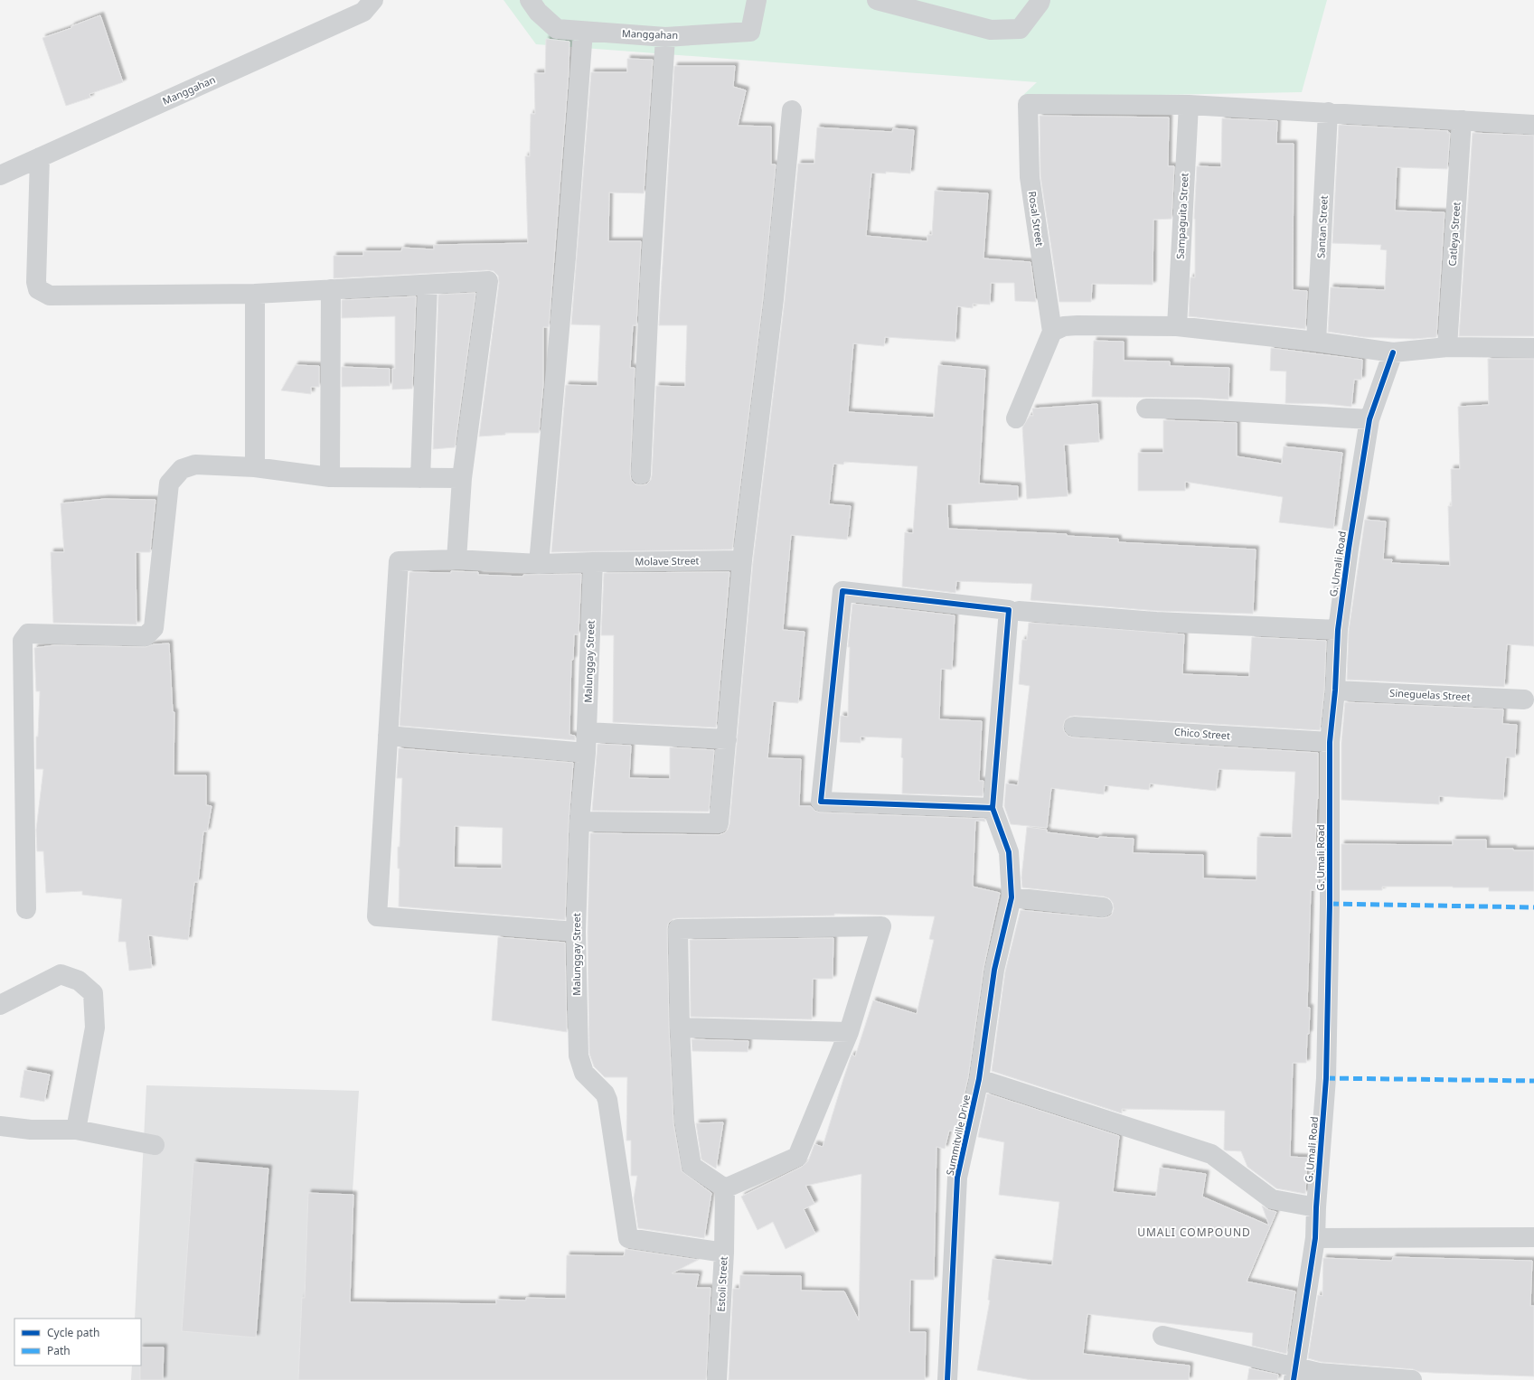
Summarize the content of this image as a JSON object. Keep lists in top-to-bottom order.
{
  "streets": {
    "street": [
      "Manggahan",
      "Sampaguita Street",
      "Rosal Street",
      "Santan Street",
      "Catleya Street",
      "Molave Street",
      "G. Umali Road",
      "Malunggay Street",
      "Sineguelas Street",
      "Chico Street",
      "Summitville Drive",
      "Estoli Street"
    ]
  },
  "crossings": [
    ["Sampaguita Street", "Rosal Street"],
    ["Molave Street", "Malunggay Street"],
    ["G. Umali Road", "Sineguelas Street"],
    ["G. Umali Road", "Chico Street"],
    ["Malunggay Street", "Estoli Street"]
  ],
  "districts": ["UMALI COMPOUND"],
  "legend": ["Cycle path", "Path"]
}
